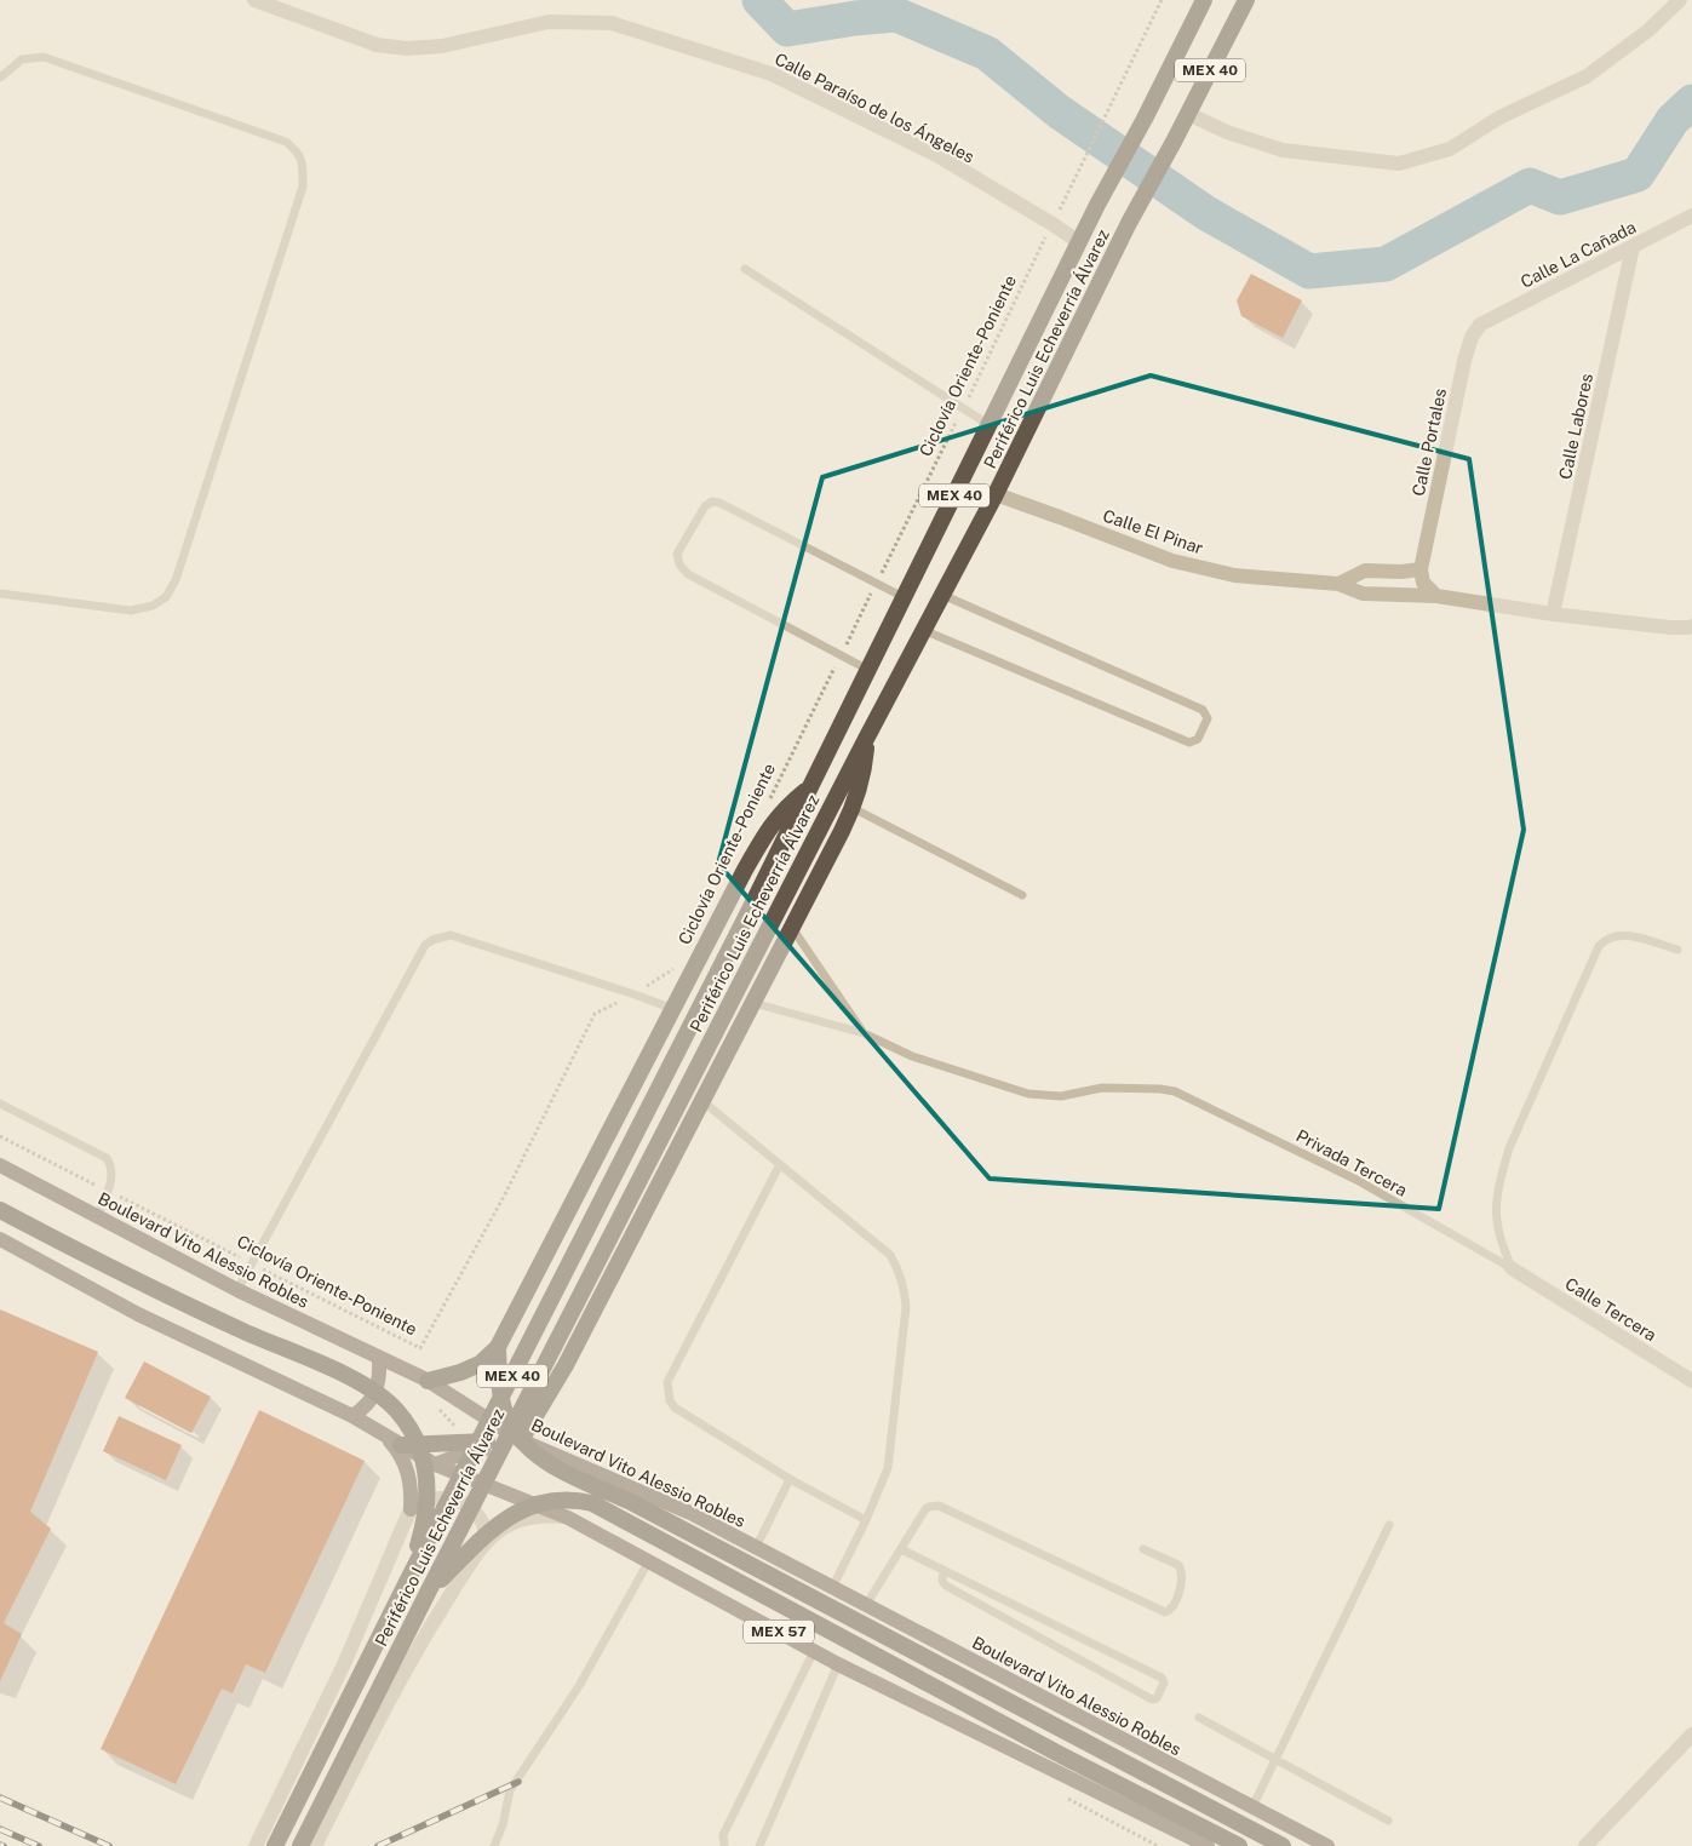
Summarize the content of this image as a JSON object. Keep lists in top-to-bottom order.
{
  "streets": {
    "highway": ["MEX 40", "Periférico Luis Echeverría Álvarez"],
    "main road": ["Boulevard Vito Alessio Robles", "MEX 57"],
    "street": [
      "Calle Paraíso de los Ángeles",
      "Calle La Cañada",
      "Calle Labores",
      "Calle Portales",
      "Calle El Pinar",
      "Calle Tercera"
    ],
    "lane": ["Privada Tercera"],
    "path": ["Ciclovía Oriente-Poniente"]
  },
  "crossings": [
    ["Calle Paraíso de los Ángeles", "Periférico Luis Echeverría Álvarez"],
    ["Calle Paraíso de los Ángeles", "Ciclovía Oriente-Poniente"],
    ["Calle La Cañada", "Calle Labores"],
    ["Calle La Cañada", "Calle Portales"],
    ["Periférico Luis Echeverría Álvarez", "Calle El Pinar"],
    ["Periférico Luis Echeverría Álvarez", "MEX 57"],
    ["Calle Labores", "Calle El Pinar"],
    ["Privada Tercera", "Calle Tercera"]
  ]
}
